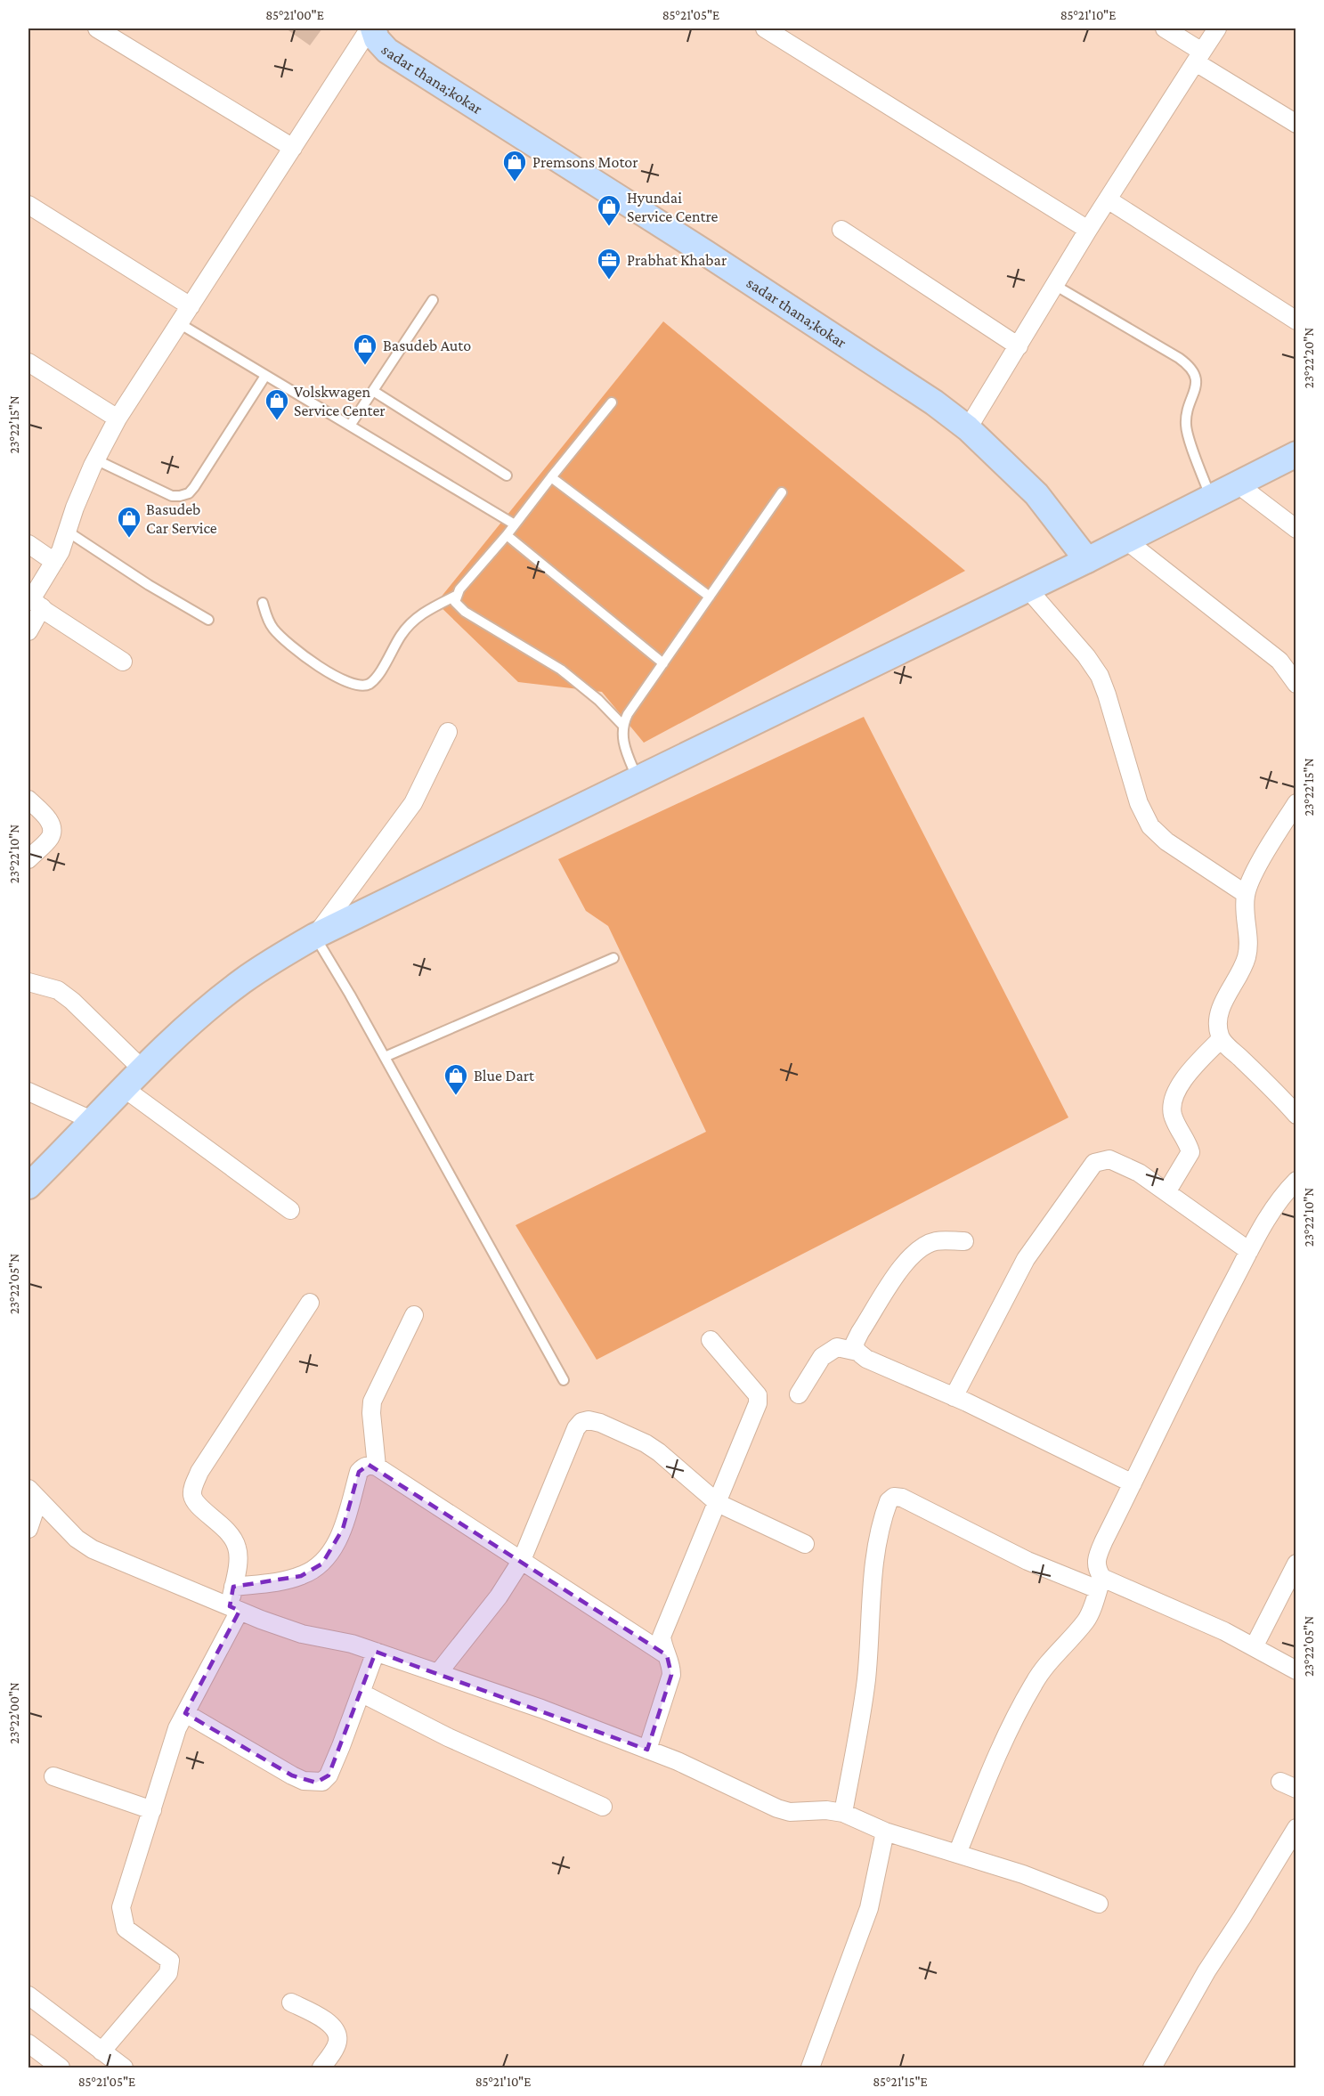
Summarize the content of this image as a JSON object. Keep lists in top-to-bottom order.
{
  "streets": {
    "main road": ["sadar thana;kokar"]
  },
  "places": {
    "shop": [
      "Premsons Motor",
      "Hyundai Service Centre",
      "Basudeb Auto",
      "Volskwagen Service Center",
      "Basudeb Car Service",
      "Blue Dart"
    ],
    "office": ["Prabhat Khabar"]
  },
  "coordinates": [
    "85°21'00\"E",
    "85°21'05\"E",
    "85°21'10\"E",
    "23°22'20\"N",
    "23°22'15\"N",
    "23°22'10\"N",
    "23°22'05\"N",
    "23°22'00\"N",
    "85°21'15\"E"
  ]
}
